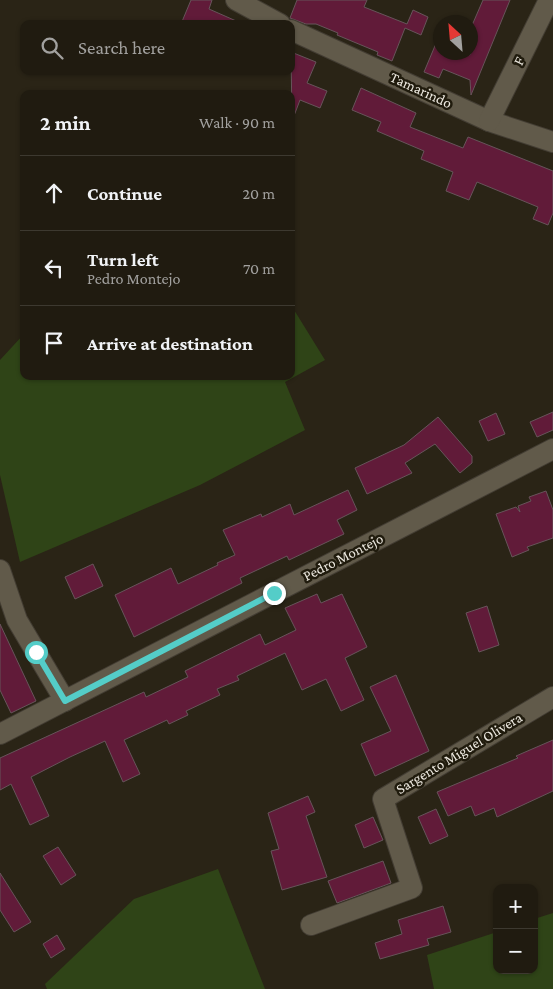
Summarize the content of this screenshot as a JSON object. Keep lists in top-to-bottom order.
{
  "streets": {
    "street": [
      "F",
      "Tamarindo",
      "Pedro Montejo",
      "Sargento Miguel Olivera"
    ]
  },
  "crossings": [
    ["F", "Tamarindo"]
  ],
  "north": "top left",
  "page": {
    "search": "Search here",
    "heading": ["2 min", "Walk · 90 m"],
    "list": [
      ["Continue", "20 m"],
      ["Turn left", "Pedro Montejo", "70 m"],
      "Arrive at destination"
    ],
    "map_buttons": ["+", "−"]
  }
}
